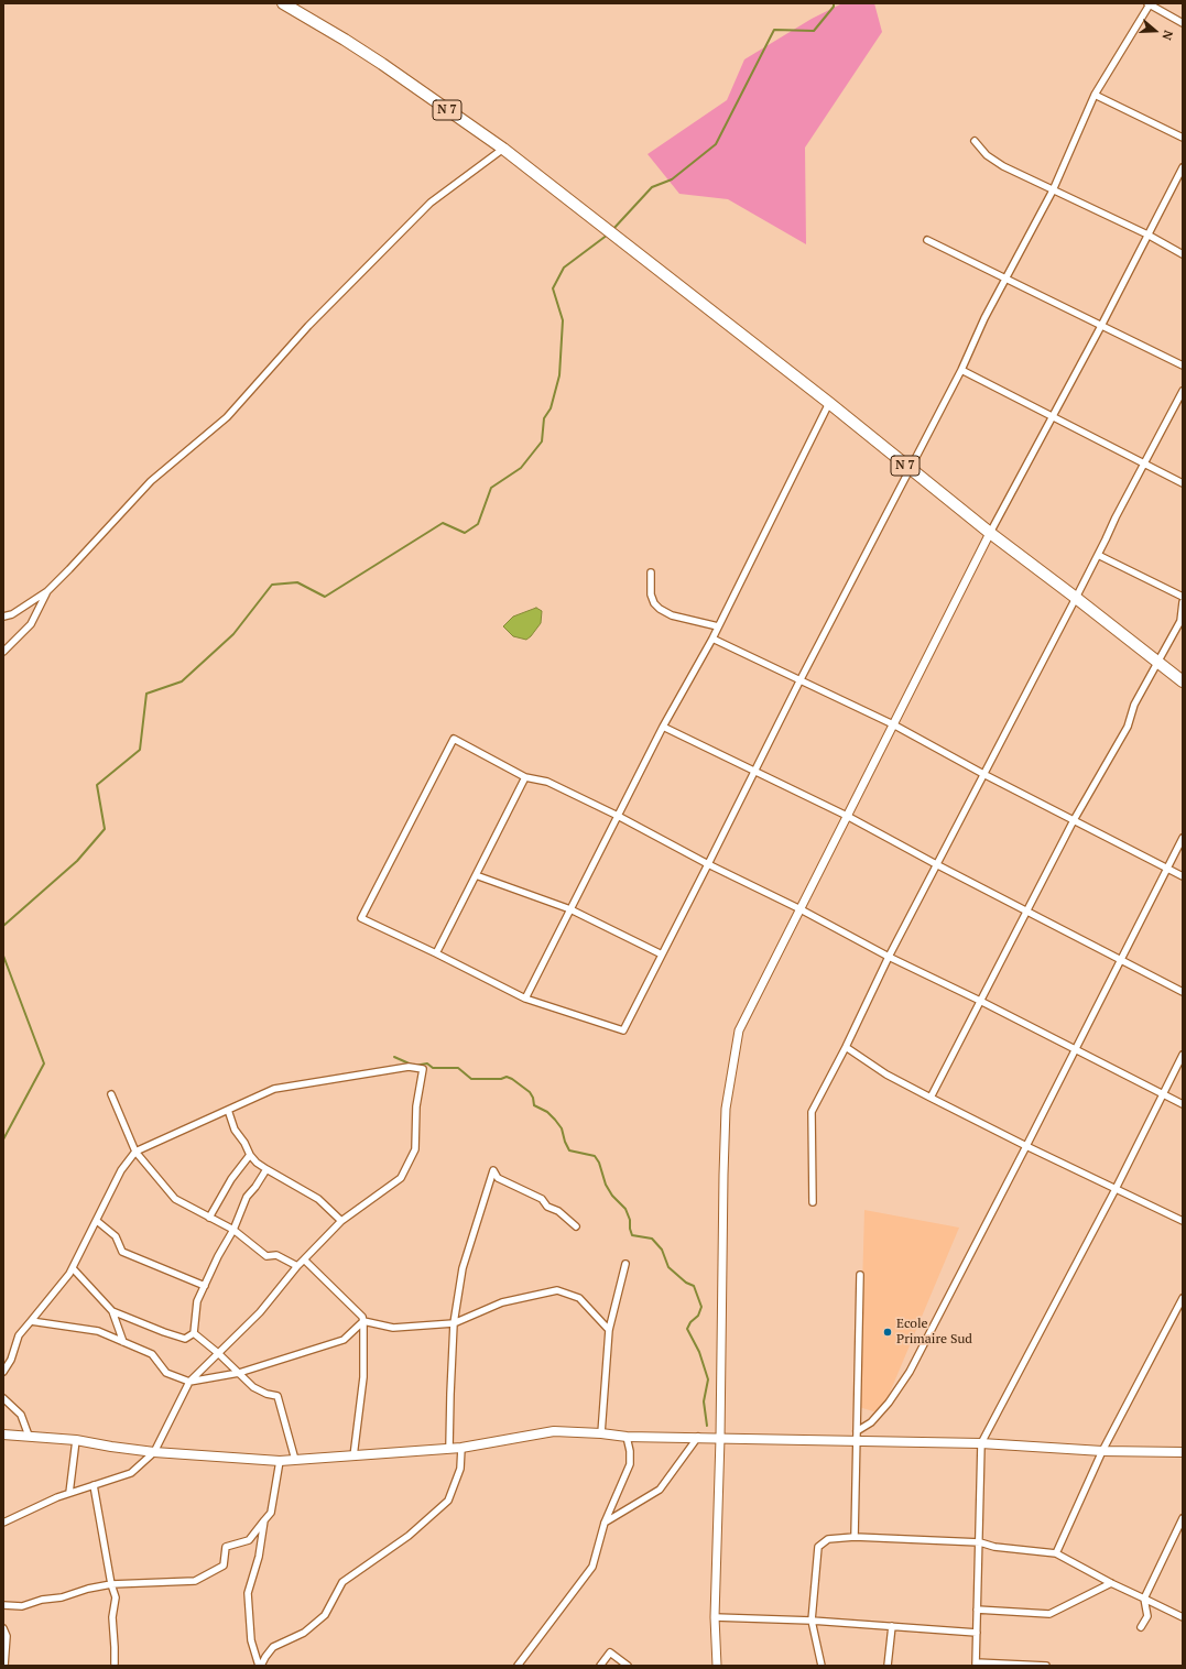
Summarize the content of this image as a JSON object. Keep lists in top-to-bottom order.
{
  "streets": {
    "highway": ["N 7"]
  },
  "places": ["Ecole Primaire Sud"],
  "north": "right"
}
